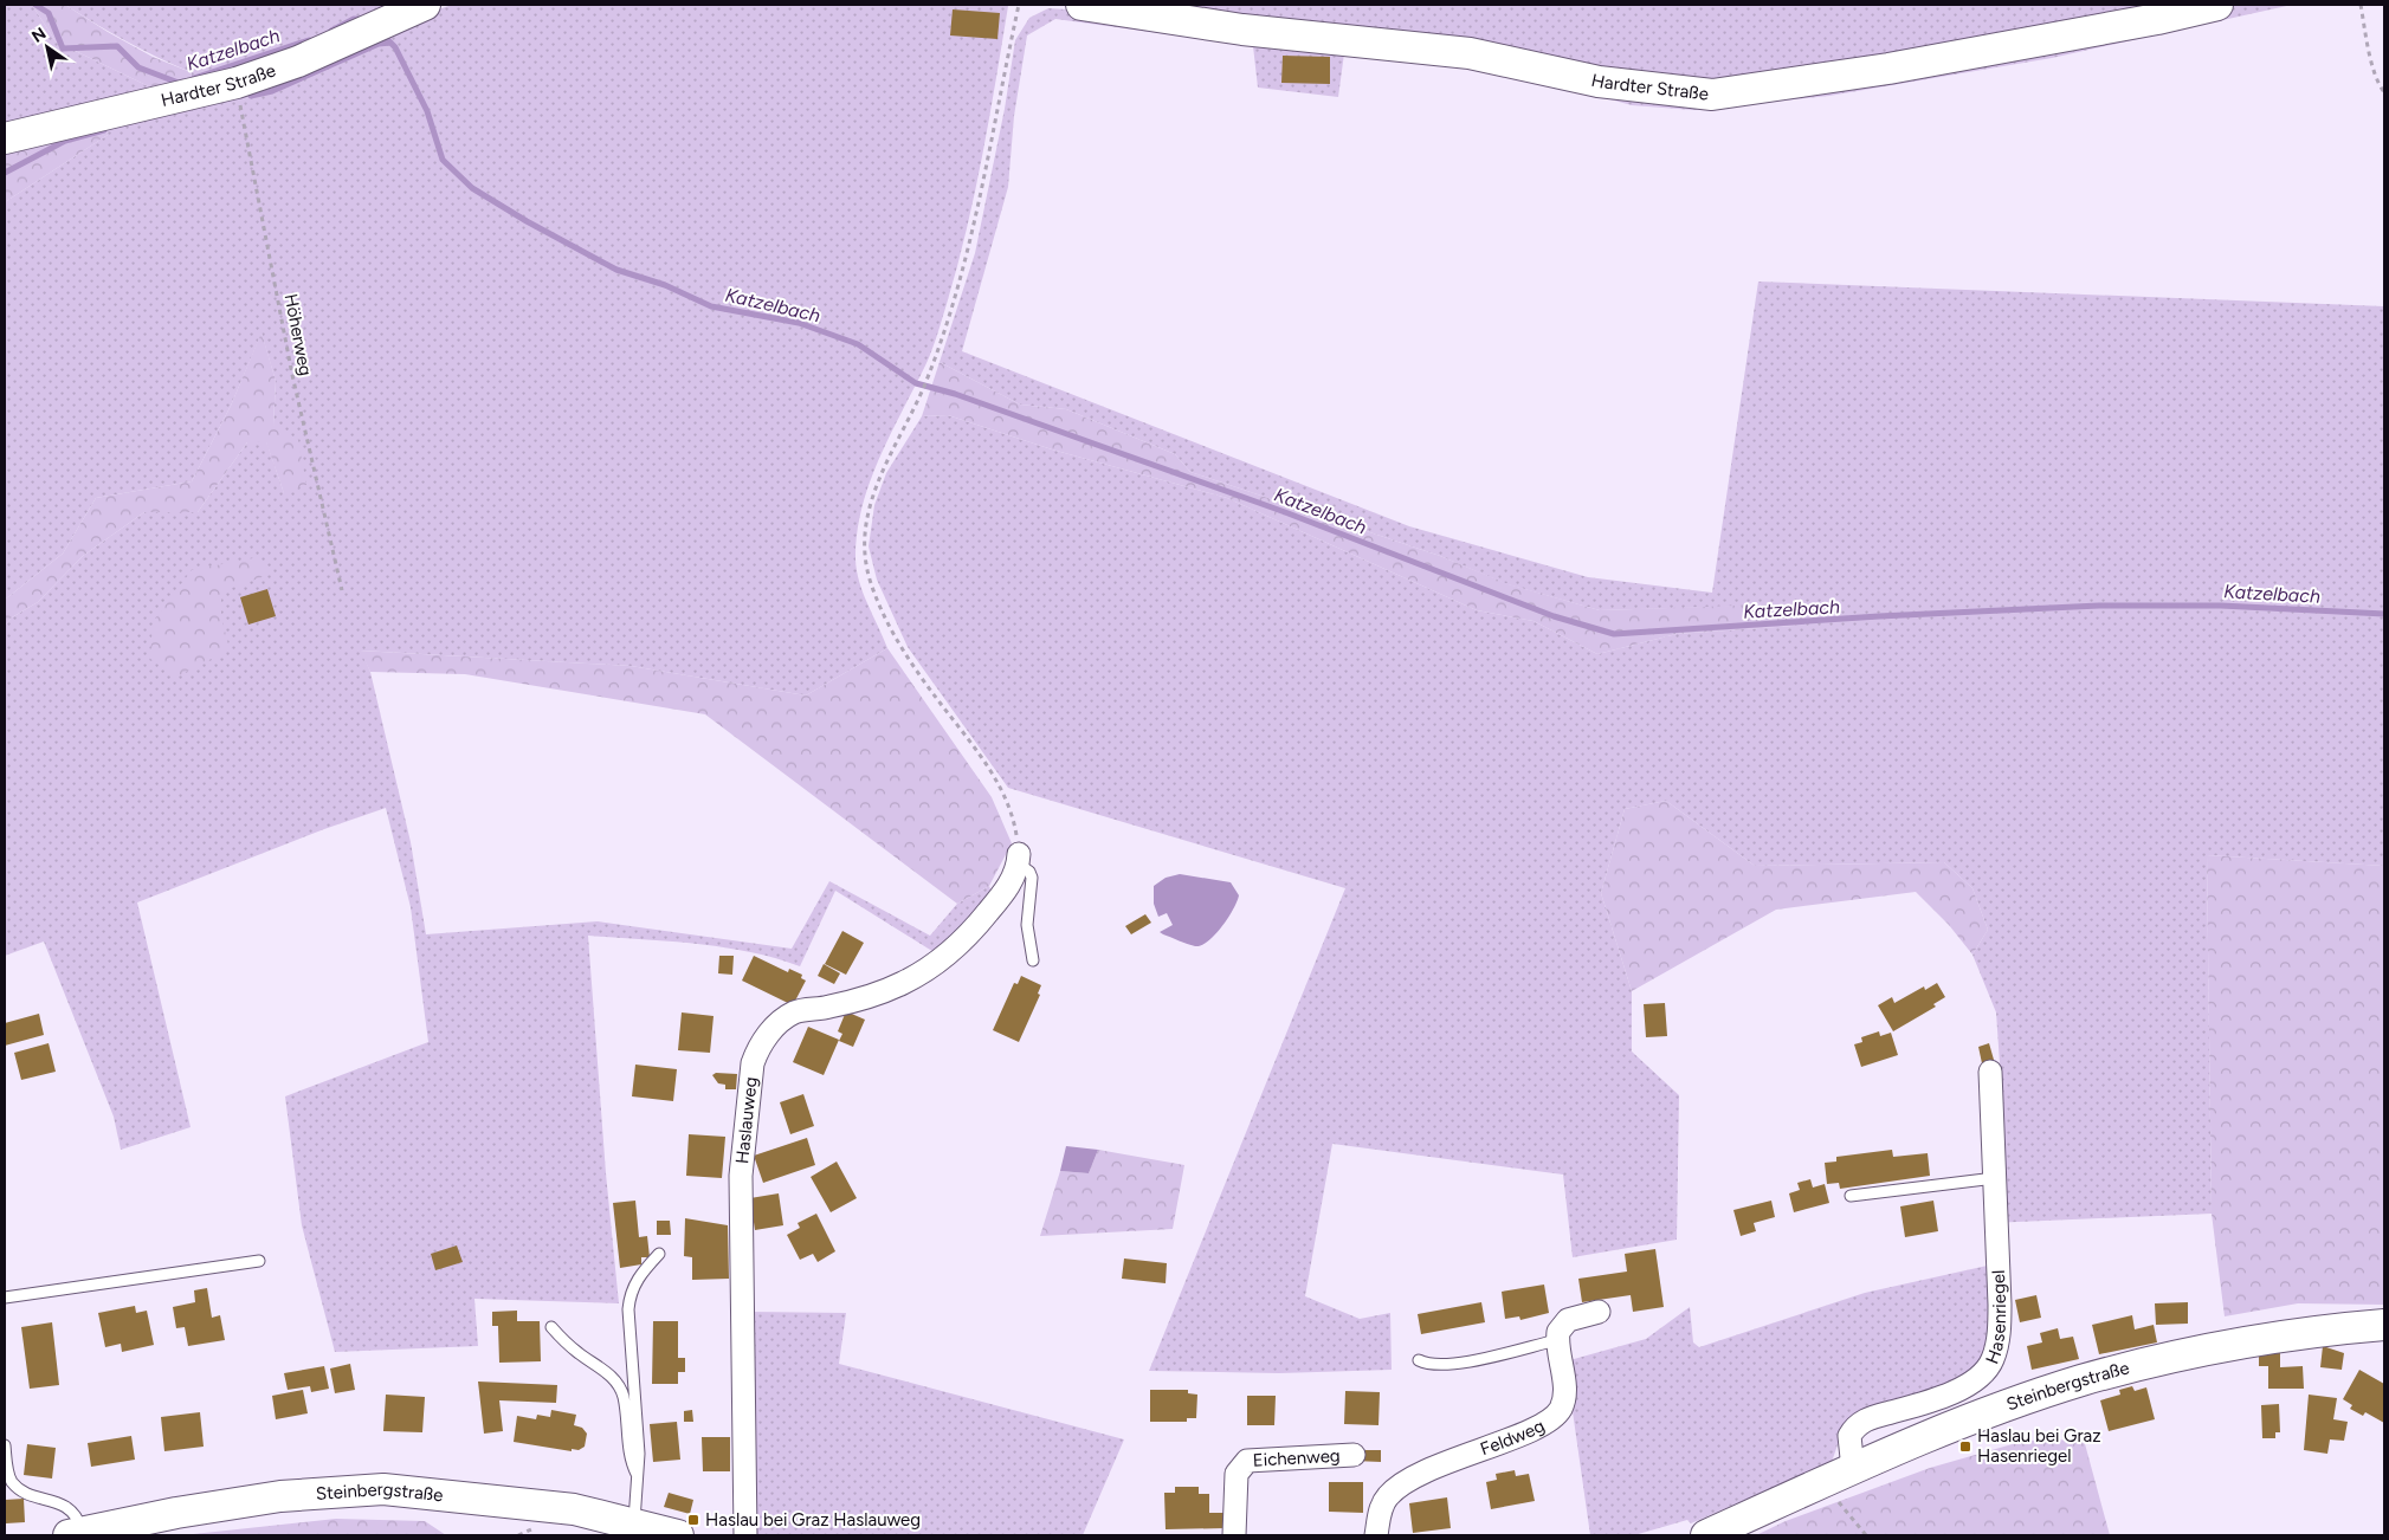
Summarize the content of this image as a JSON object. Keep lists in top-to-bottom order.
{
  "streets": {
    "street": [
      "Hardter Straße",
      "Haslauweg",
      "Hasenriegel",
      "Steinbergstraße",
      "Feldweg",
      "Eichenweg"
    ],
    "path": ["Höherweg"]
  },
  "crossings": [
    ["Hardter Straße", "Höherweg"],
    ["Hasenriegel", "Steinbergstraße"]
  ],
  "water": ["Katzelbach"],
  "places": {
    "transit": ["Haslau bei Graz Hasenriegel", "Haslau bei Graz Haslauweg"]
  },
  "north": "top left"
}
